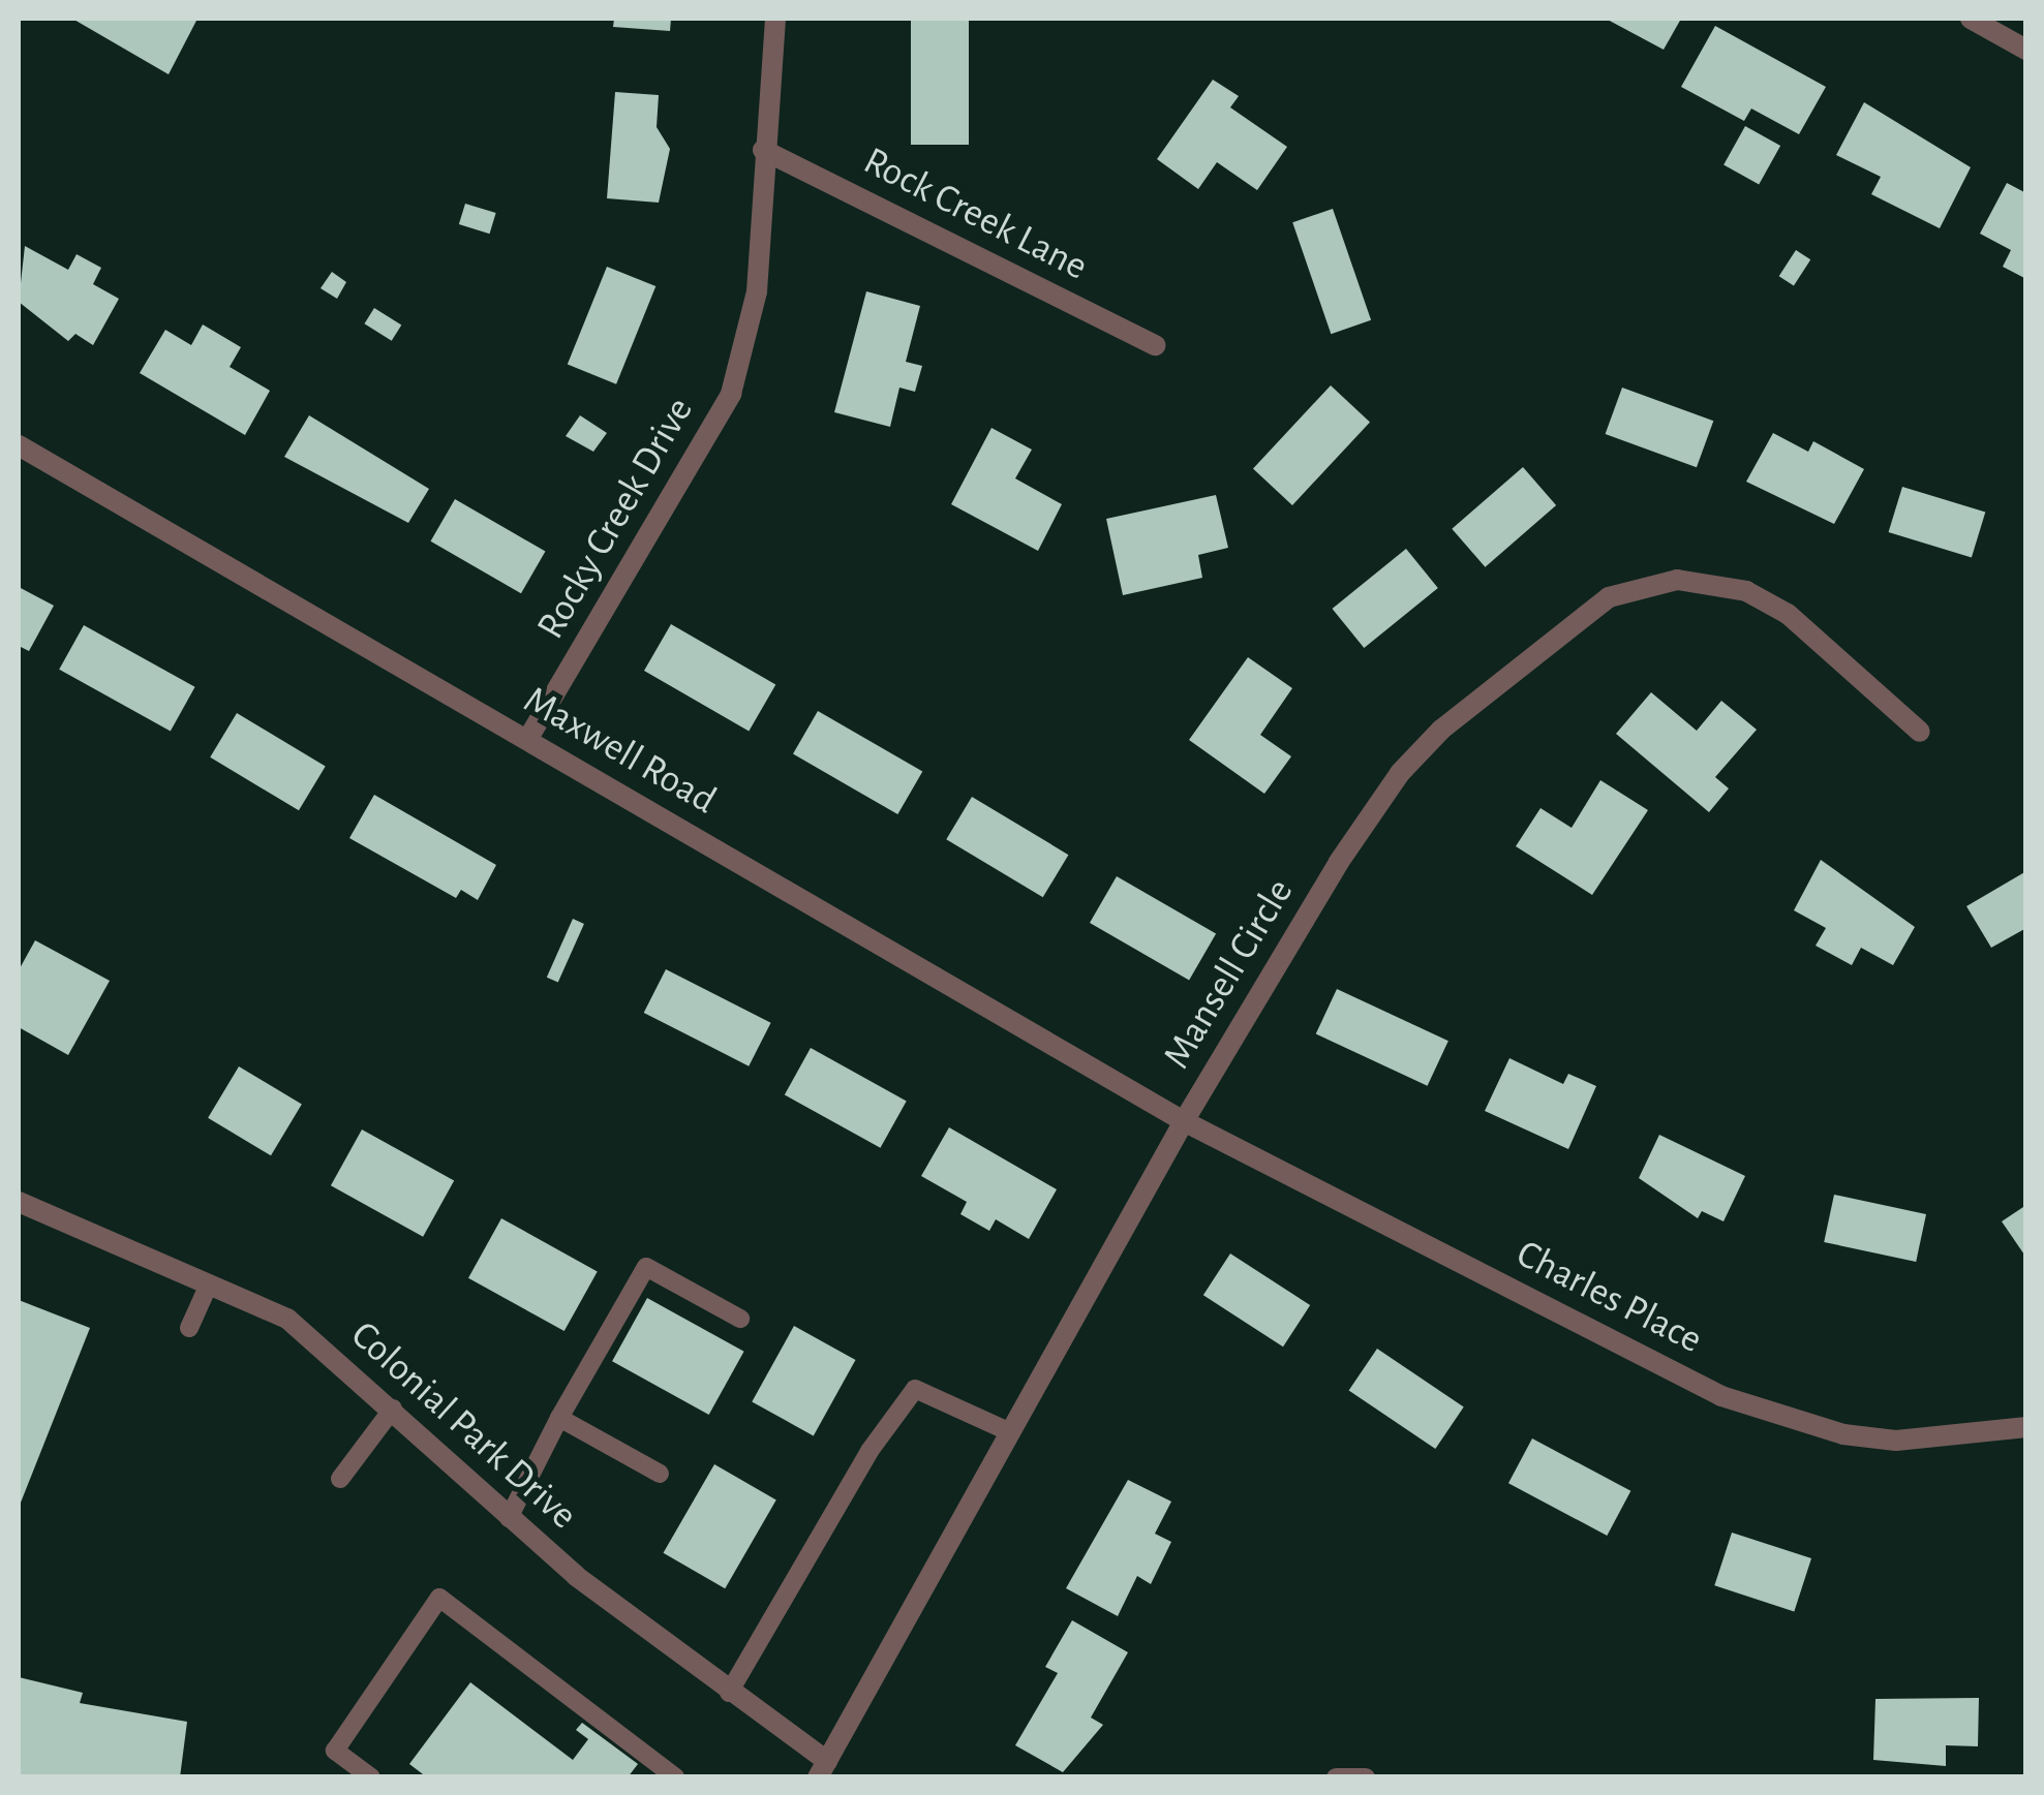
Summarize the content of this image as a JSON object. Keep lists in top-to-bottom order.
{
  "streets": {
    "street": [
      "Rock Creek Lane",
      "Rocky Creek Drive",
      "Maxwell Road",
      "Mansell Circle",
      "Charles Place",
      "Colonial Park Drive"
    ]
  },
  "crossings": [
    ["Rock Creek Lane", "Rocky Creek Drive"],
    ["Rocky Creek Drive", "Maxwell Road"],
    ["Maxwell Road", "Mansell Circle"],
    ["Maxwell Road", "Charles Place"],
    ["Mansell Circle", "Charles Place"],
    ["Mansell Circle", "Colonial Park Drive"]
  ]
}
